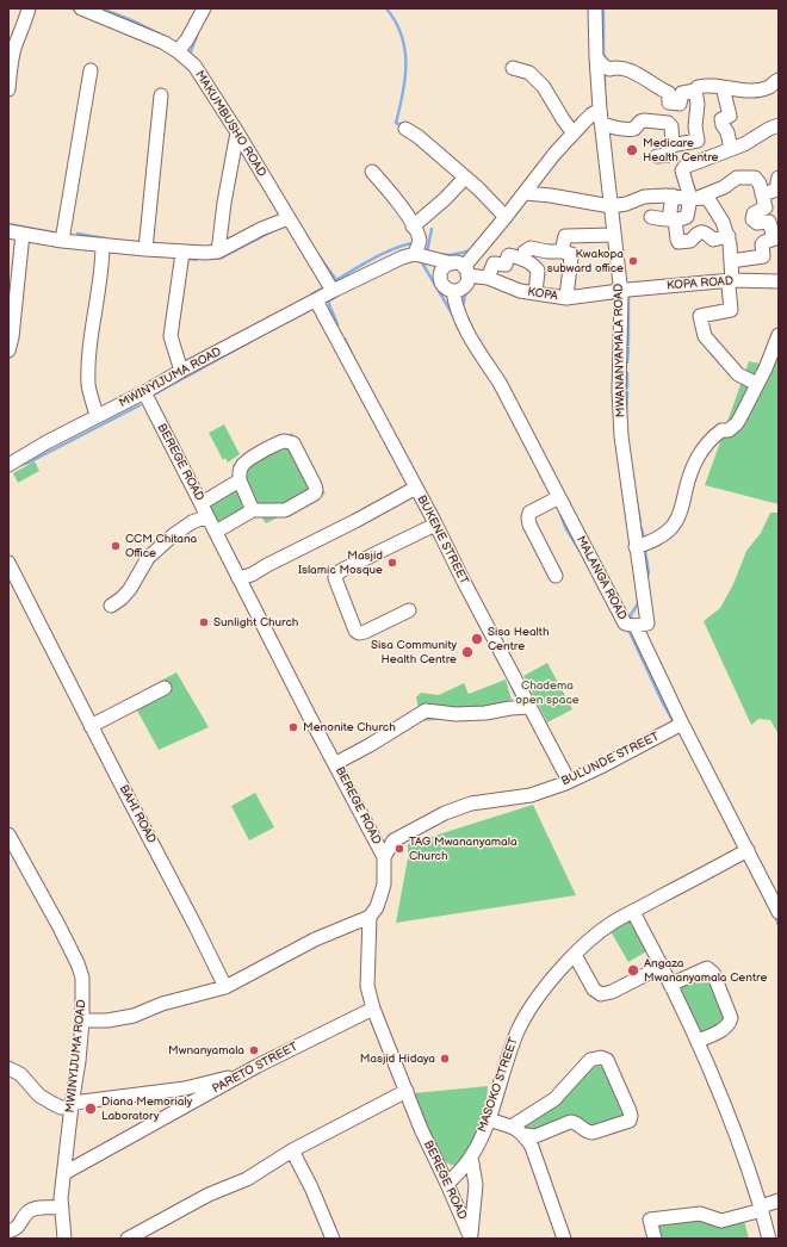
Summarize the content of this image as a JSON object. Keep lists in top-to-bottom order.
{
  "streets": {
    "street": [
      "MAKUMBUSHO ROAD",
      "KOPA ROAD",
      "KOPA",
      "MWANANYAMALA ROAD",
      "MWINYIJUMA ROAD",
      "BEREGE ROAD",
      "BUKENE STREET",
      "MALANGA ROAD",
      "BULUNDE STREET",
      "BAHI ROAD",
      "PARETO STREET",
      "MASOKO STREET"
    ]
  },
  "crossings": [
    ["MAKUMBUSHO ROAD", "MWINYIJUMA ROAD"],
    ["KOPA ROAD", "KOPA"],
    ["KOPA ROAD", "MWANANYAMALA ROAD"],
    ["KOPA", "MWANANYAMALA ROAD"],
    ["KOPA", "MWINYIJUMA ROAD"],
    ["KOPA", "MALANGA ROAD"],
    ["MWANANYAMALA ROAD", "MALANGA ROAD"],
    ["MWINYIJUMA ROAD", "BEREGE ROAD"],
    ["MWINYIJUMA ROAD", "BUKENE STREET"],
    ["MWINYIJUMA ROAD", "PARETO STREET"],
    ["BEREGE ROAD", "BULUNDE STREET"],
    ["BEREGE ROAD", "PARETO STREET"],
    ["BEREGE ROAD", "MASOKO STREET"],
    ["BUKENE STREET", "BULUNDE STREET"],
    ["MALANGA ROAD", "BULUNDE STREET"],
    ["MALANGA ROAD", "MASOKO STREET"]
  ],
  "parks": ["Chadema open space"],
  "places": [
    "Medicare Health Centre",
    "Kwakopa subward office",
    "CCM Chitana Office",
    "Masjid Islamic Mosque",
    "Sunlight Church",
    "Sisa Health Centre",
    "Sisa Community Health Centre",
    "Menonite Church",
    "TAG Mwananyamala Church",
    "Angaza Mwananyamala Centre",
    "Mwnanyamala",
    "Masjid Hidaya",
    "Diana Memorialy Laboratory"
  ]
}
